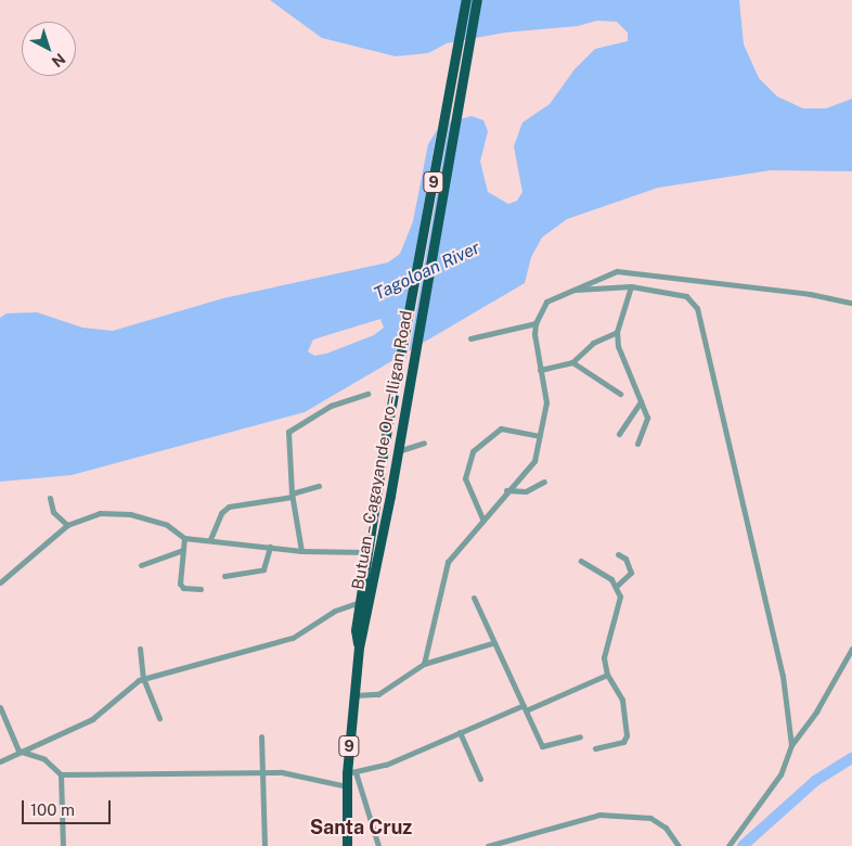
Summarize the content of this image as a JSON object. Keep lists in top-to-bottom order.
{
  "streets": {
    "highway": ["9", "Butuan – Cagayan de Oro – Iligan Road"]
  },
  "districts": ["Santa Cruz"],
  "water": ["Tagoloan River"],
  "scale_bar": "100 m",
  "north": "bottom right"
}
